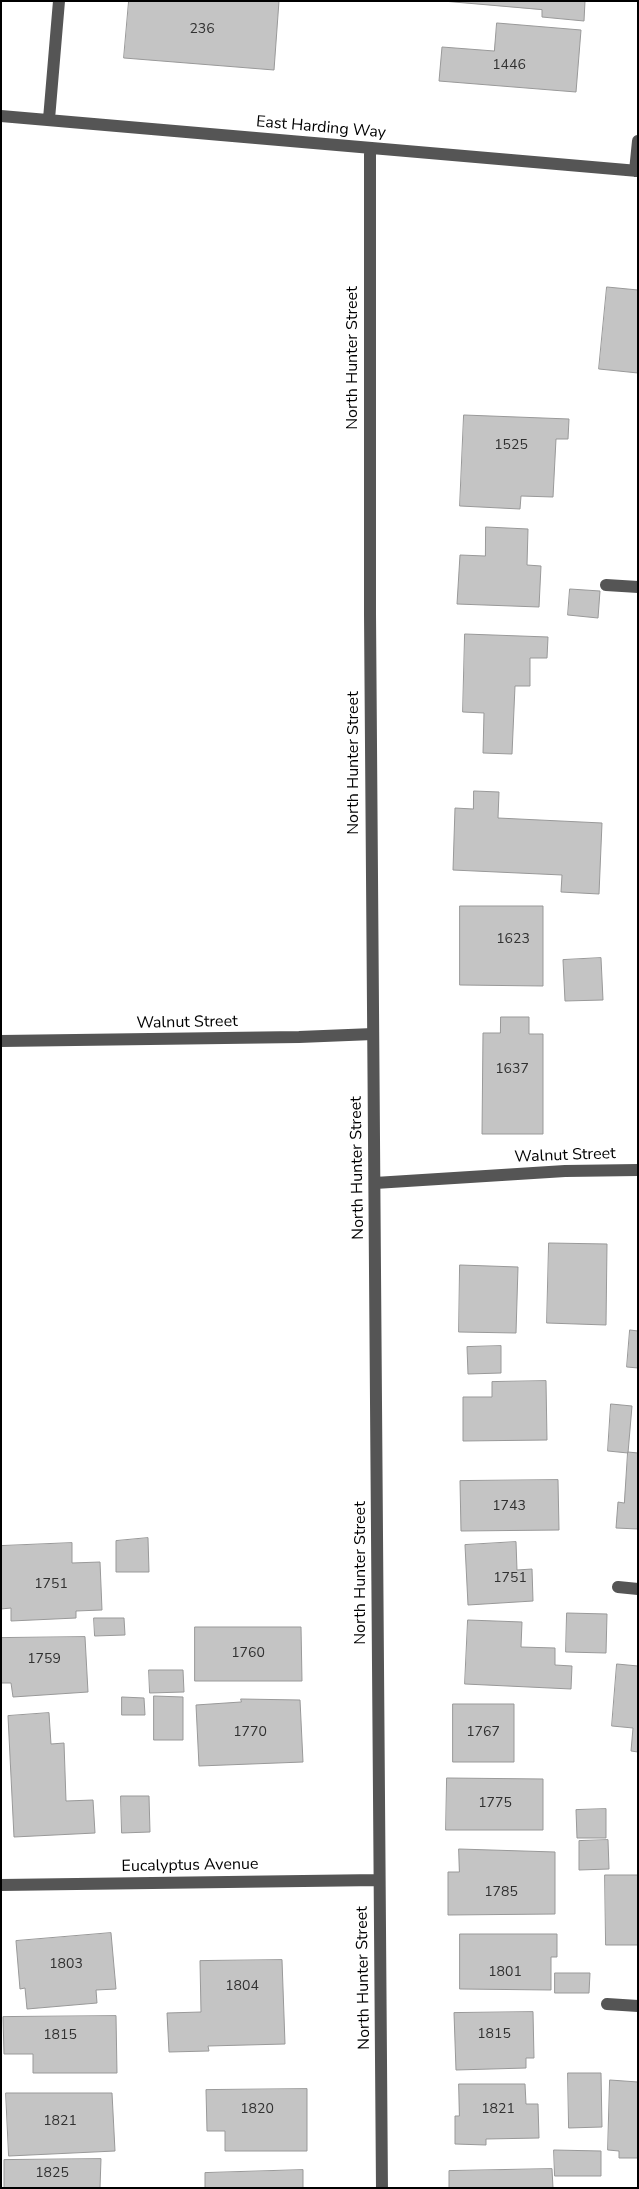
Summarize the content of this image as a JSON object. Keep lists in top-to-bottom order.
{
  "streets": {
    "street": [
      "East Harding Way",
      "North Hunter Street",
      "Walnut Street",
      "Eucalyptus Avenue"
    ]
  },
  "crossings": [
    ["East Harding Way", "North Hunter Street"],
    ["North Hunter Street", "Walnut Street"],
    ["North Hunter Street", "Eucalyptus Avenue"]
  ],
  "house_numbers": [
    "236",
    "1446",
    "1525",
    "1623",
    "1637",
    "1743",
    "1751",
    "1751",
    "1760",
    "1759",
    "1770",
    "1767",
    "1775",
    "1785",
    "1803",
    "1801",
    "1804",
    "1815",
    "1815",
    "1820",
    "1821",
    "1821",
    "1825"
  ]
}
